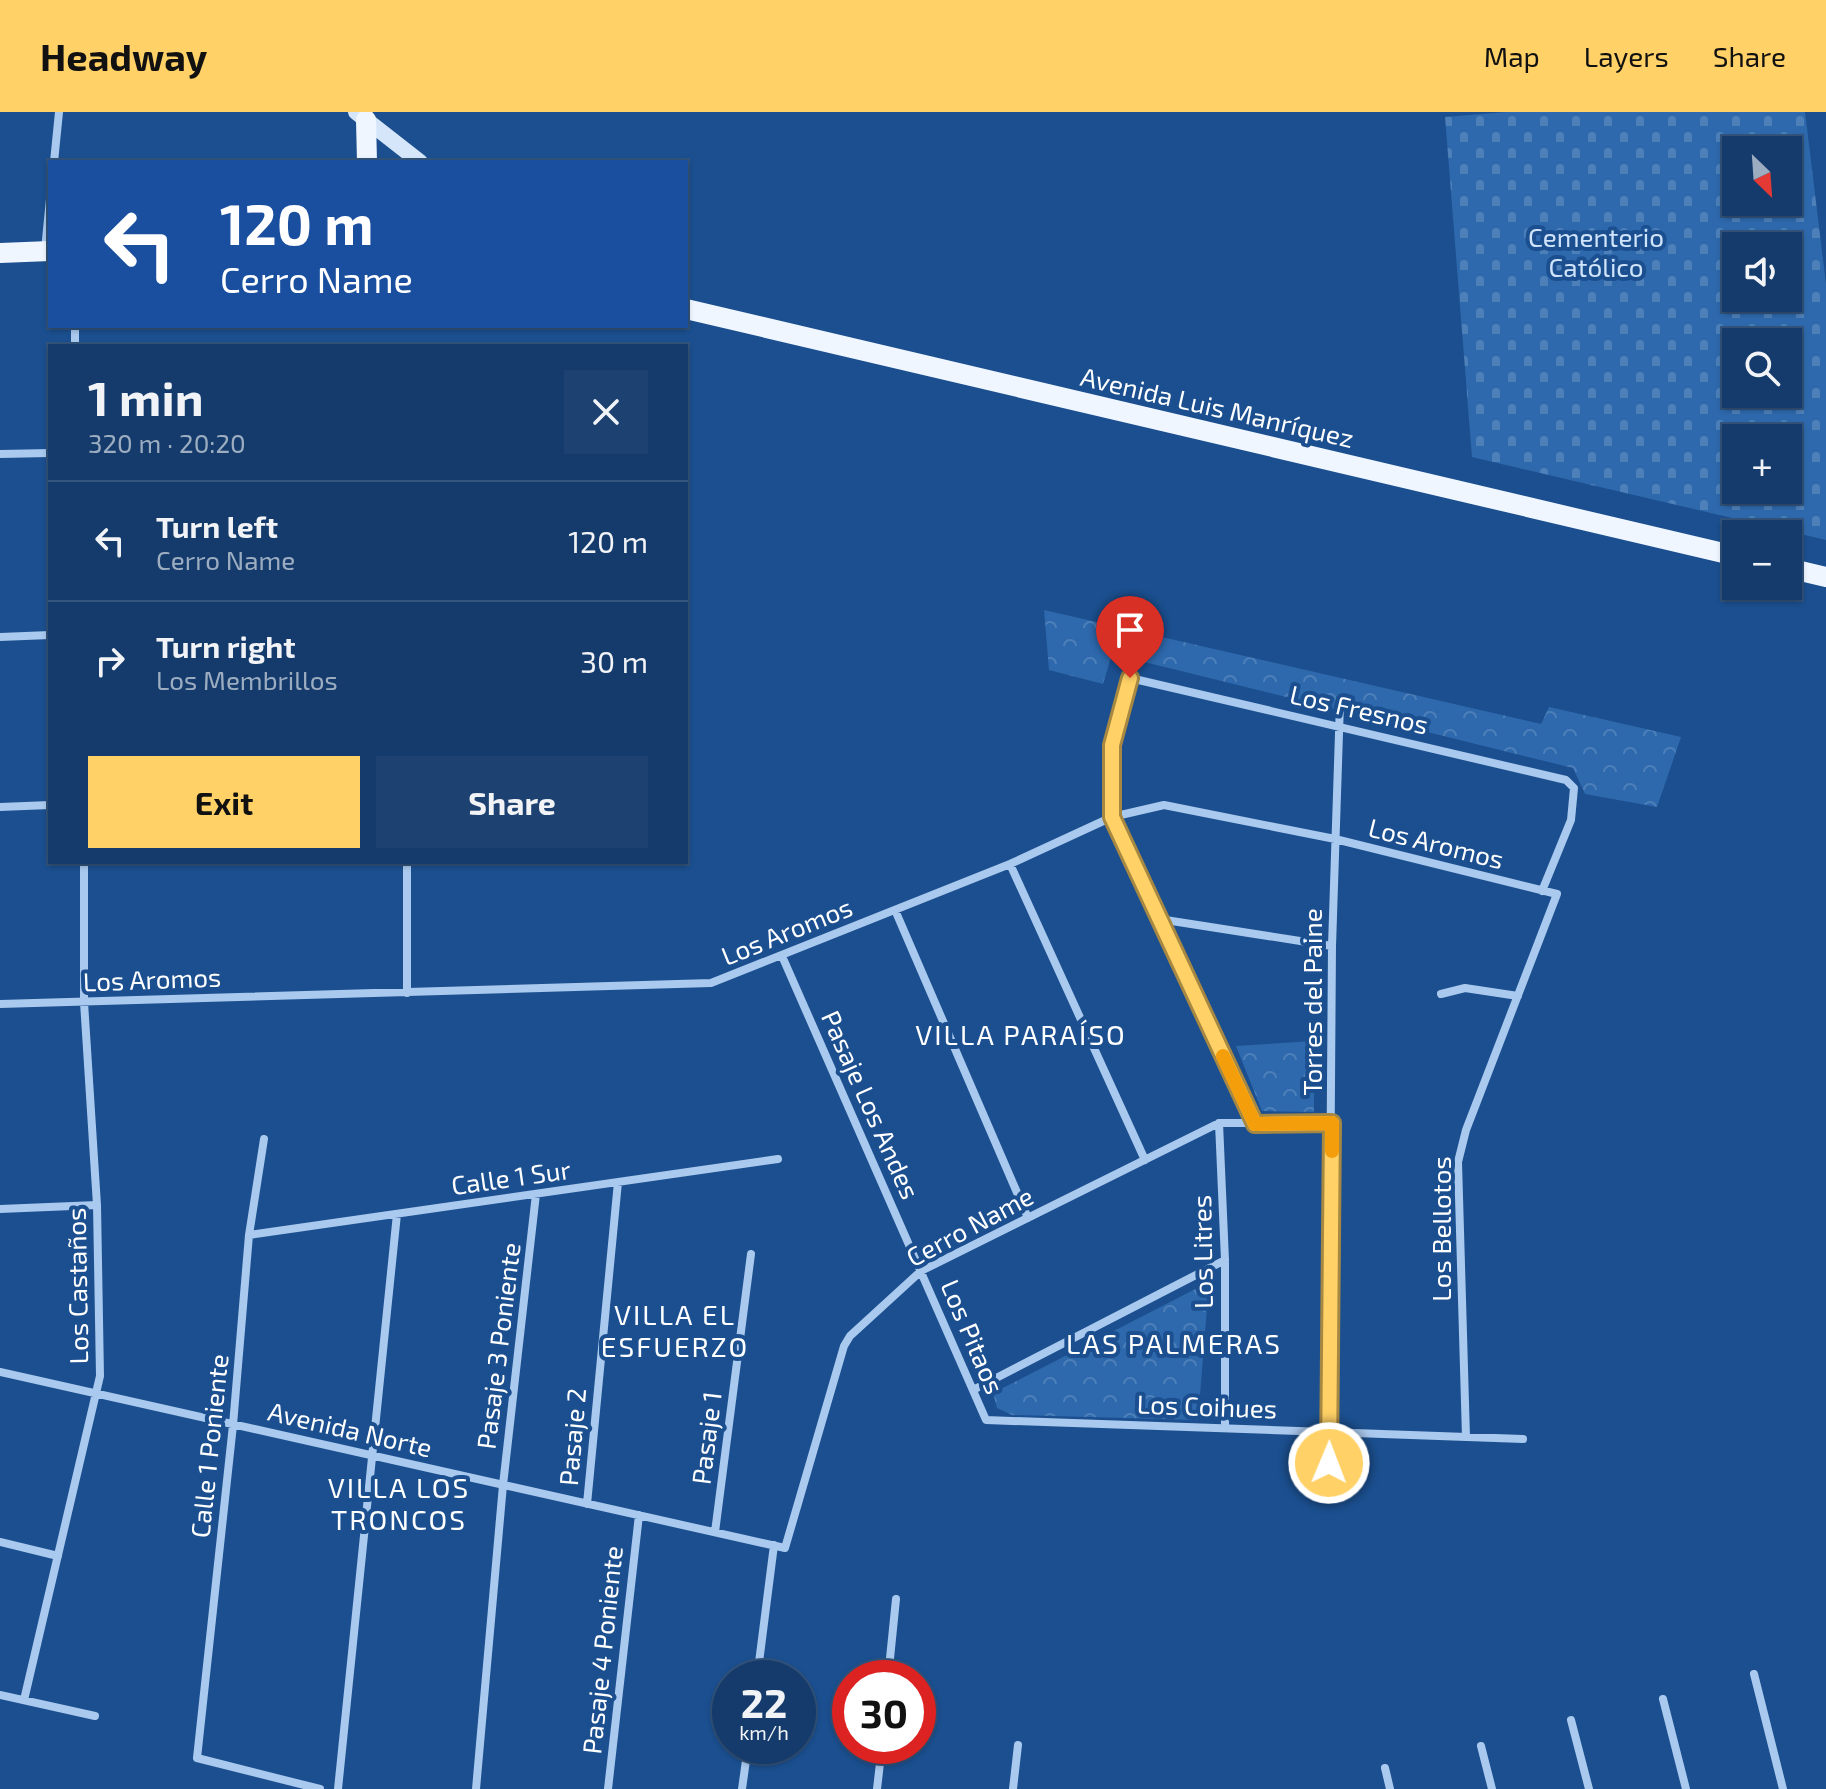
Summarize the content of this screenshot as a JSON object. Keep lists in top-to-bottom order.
{
  "streets": {
    "main road": ["Avenida Luis Manríquez"],
    "street": [
      "Los Fresnos",
      "Los Aromos",
      "Torres del Paine",
      "Pasaje Los Andes",
      "Calle 1 Sur",
      "Cerro Name",
      "Los Bellotos",
      "Los Litres",
      "Los Castaños",
      "Los Pitaos",
      "Pasaje 3 Poniente",
      "Los Coihues",
      "Avenida Norte",
      "Pasaje 2",
      "Pasaje 1",
      "Calle 1 Poniente",
      "Pasaje 4 Poniente"
    ]
  },
  "crossings": [
    ["Los Fresnos", "Los Aromos"],
    ["Los Fresnos", "Torres del Paine"],
    ["Los Aromos", "Torres del Paine"],
    ["Los Aromos", "Pasaje Los Andes"],
    ["Los Aromos", "Los Bellotos"],
    ["Los Aromos", "Los Castaños"],
    ["Torres del Paine", "Cerro Name"],
    ["Torres del Paine", "Los Coihues"],
    ["Pasaje Los Andes", "Cerro Name"],
    ["Pasaje Los Andes", "Los Pitaos"],
    ["Calle 1 Sur", "Pasaje 3 Poniente"],
    ["Calle 1 Sur", "Pasaje 2"],
    ["Calle 1 Sur", "Calle 1 Poniente"],
    ["Cerro Name", "Los Litres"],
    ["Cerro Name", "Los Pitaos"],
    ["Cerro Name", "Avenida Norte"],
    ["Los Bellotos", "Los Coihues"],
    ["Los Litres", "Los Coihues"],
    ["Los Castaños", "Avenida Norte"],
    ["Los Pitaos", "Los Coihues"],
    ["Pasaje 3 Poniente", "Avenida Norte"],
    ["Avenida Norte", "Pasaje 2"],
    ["Avenida Norte", "Pasaje 1"],
    ["Avenida Norte", "Calle 1 Poniente"],
    ["Avenida Norte", "Pasaje 4 Poniente"]
  ],
  "districts": [
    "VILLA PARAÍSO",
    "VILLA EL ESFUERZO",
    "LAS PALMERAS",
    "VILLA LOS TRONCOS"
  ],
  "parks": ["Cementerio Católico"],
  "north": "bottom right",
  "page": {
    "header": "Headway",
    "nav": ["Map", "Layers", "Share"],
    "map_buttons": ["+", "−"],
    "turn": ["120 m", "Cerro Name"],
    "heading": ["1 min", "320 m · 20:20"],
    "list": [
      {
        "name": "Turn left",
        "note": "Cerro Name",
        "value": "120 m"
      },
      {
        "name": "Turn right",
        "note": "Los Membrillos",
        "value": "30 m"
      }
    ],
    "buttons": ["Exit", "Share"],
    "speed": "22 km/h",
    "limit": "30"
  }
}
